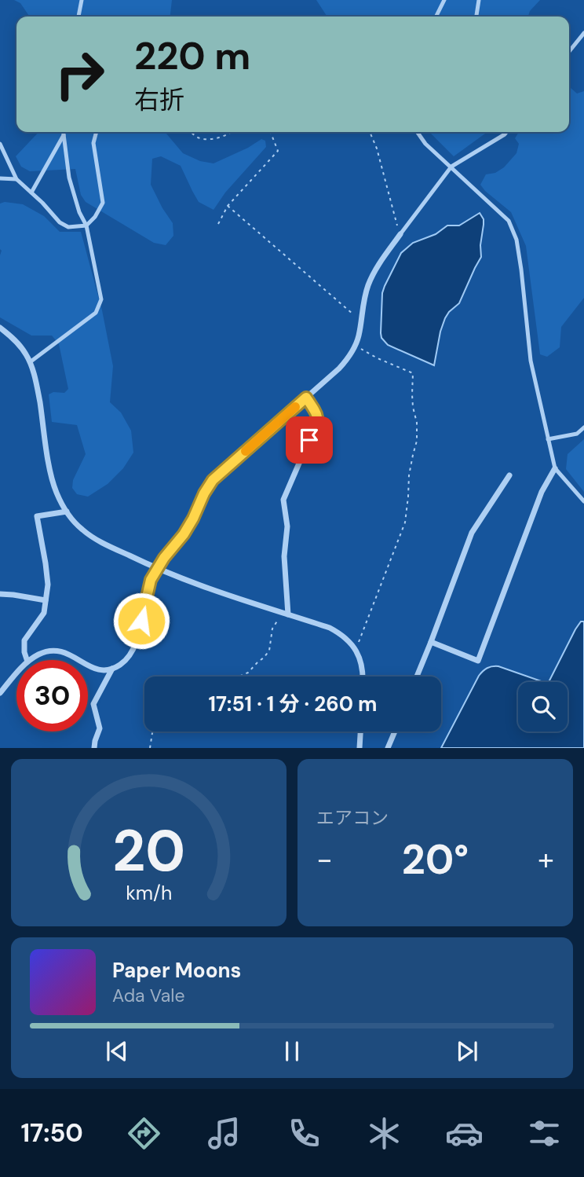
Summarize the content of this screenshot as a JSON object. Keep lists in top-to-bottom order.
{
  "page": {
    "turn": ["220 m", "右折"],
    "limit": "30",
    "trip": "17:51 · 1 分 · 260 m",
    "tile": "エアコン",
    "heat": ["−", "20°", "+"],
    "song": ["Paper Moons", "Ada Vale"],
    "tabs": "17:50",
    "gauge": ["20", "km/h"]
  }
}
